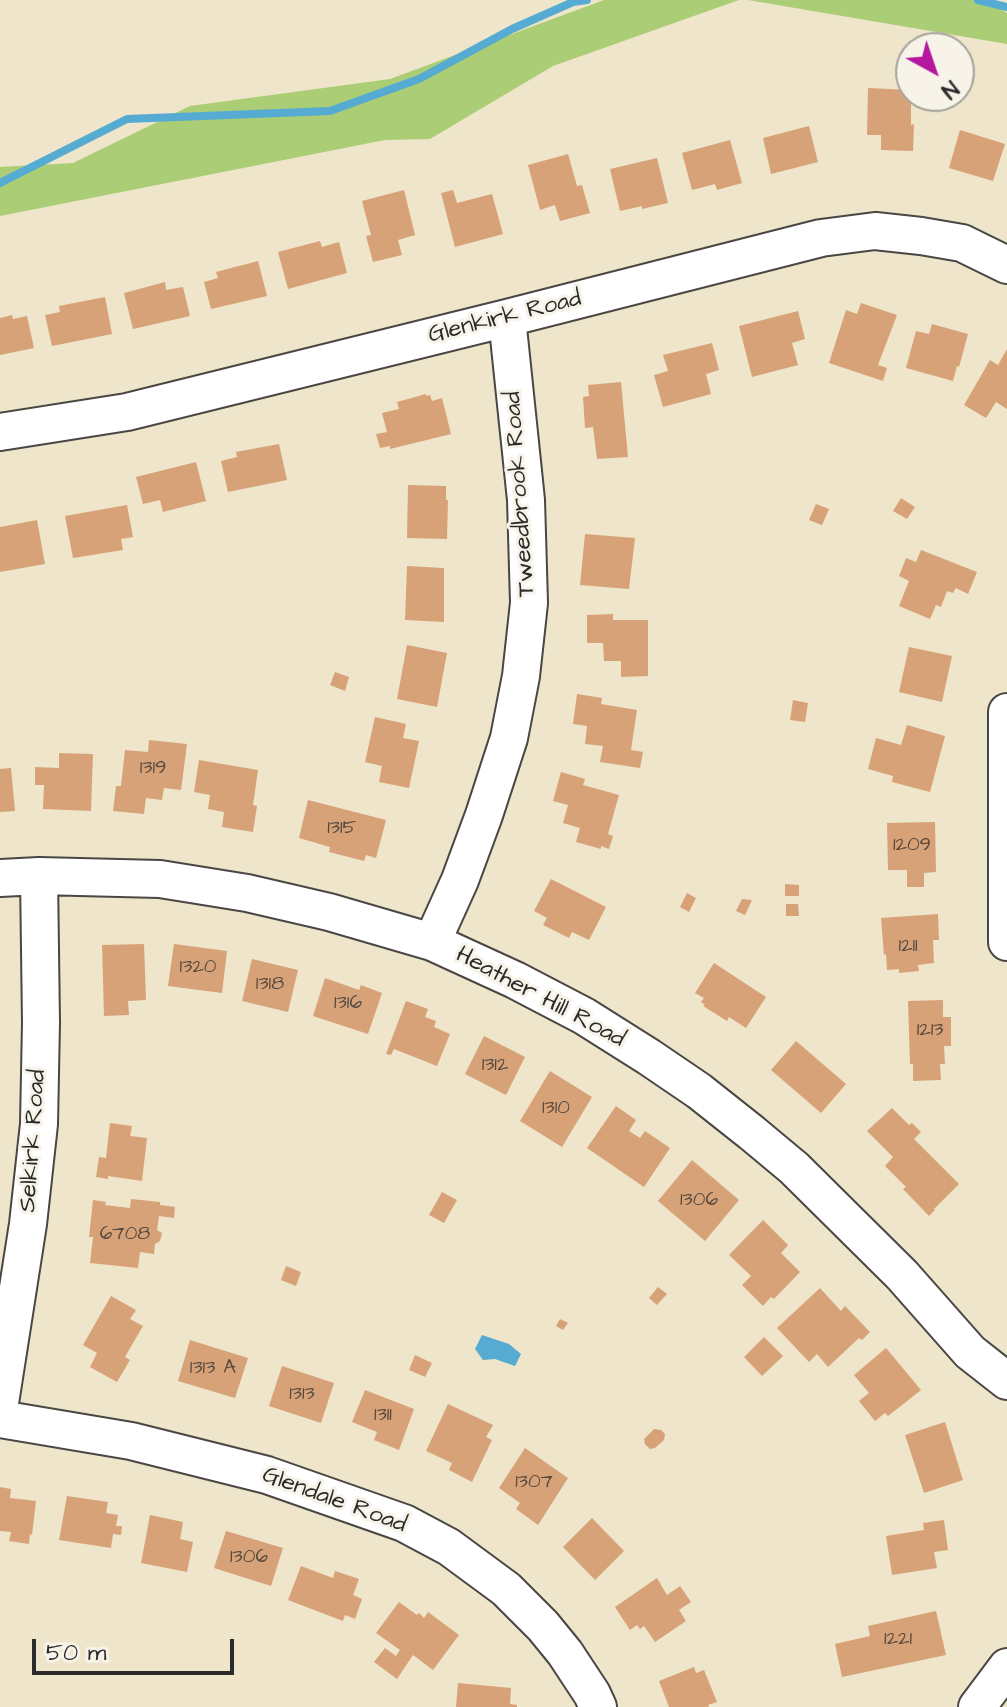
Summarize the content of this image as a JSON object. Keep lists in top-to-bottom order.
{
  "streets": {
    "street": [
      "Glenkirk Road",
      "Tweedbrook Road",
      "Heather Hill Road",
      "Selkirk Road",
      "Glendale Road"
    ]
  },
  "crossings": [
    ["Glenkirk Road", "Tweedbrook Road"],
    ["Tweedbrook Road", "Heather Hill Road"],
    ["Heather Hill Road", "Selkirk Road"]
  ],
  "house_numbers": [
    "1319",
    "1315",
    "1209",
    "1211",
    "1320",
    "1318",
    "1316",
    "1213",
    "1312",
    "1310",
    "1306",
    "6708",
    "1313 A",
    "1313",
    "1311",
    "1307",
    "1306",
    "1221"
  ],
  "scale_bar": "50 m",
  "north": "bottom right"
}
